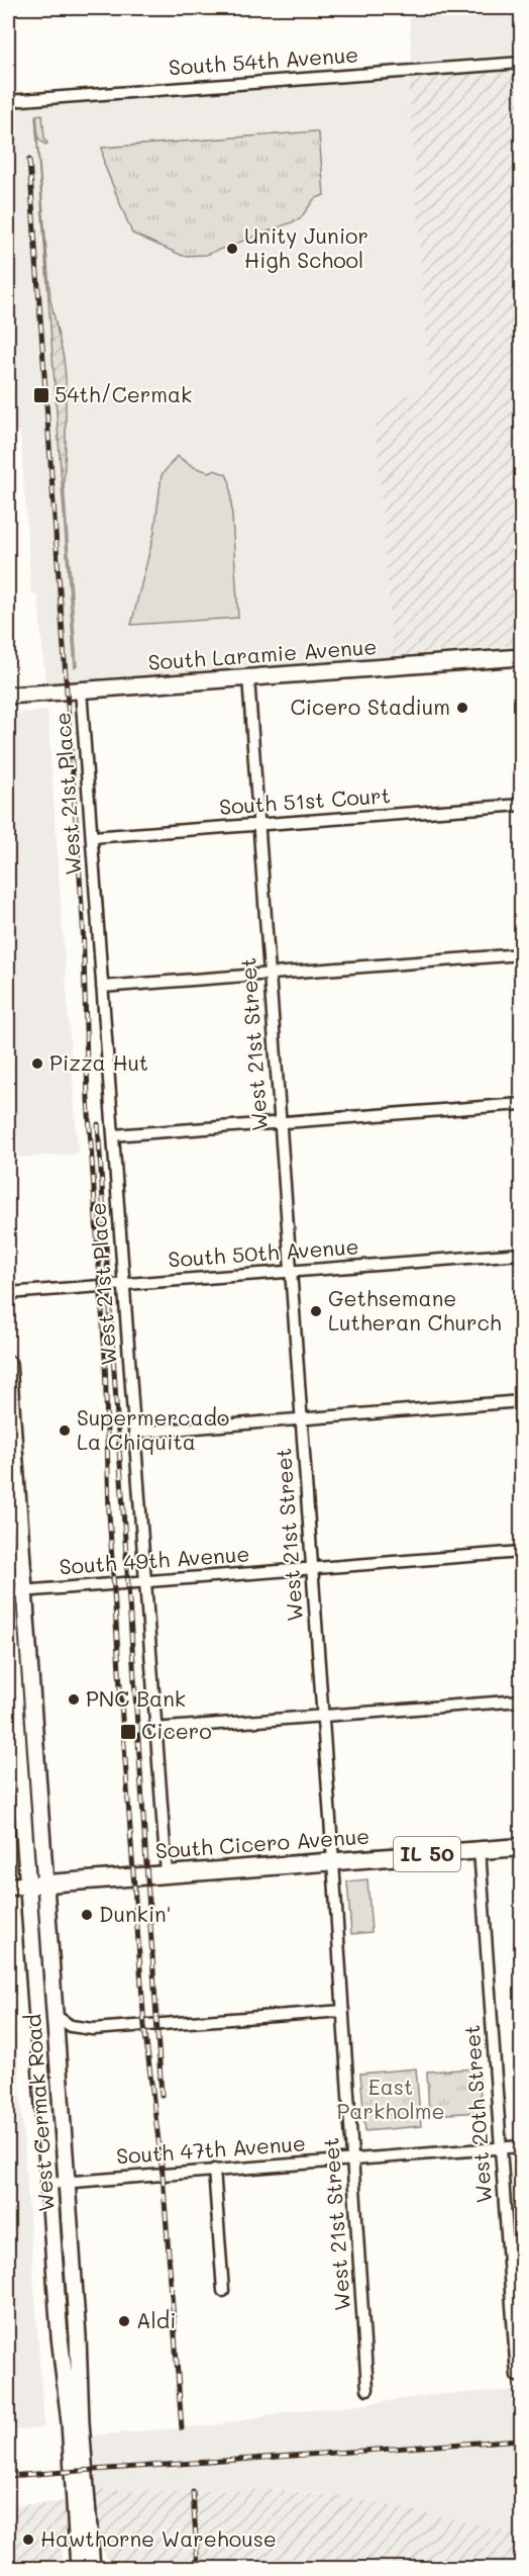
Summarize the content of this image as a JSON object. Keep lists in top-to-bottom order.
{
  "streets": {
    "main road": [
      "South Laramie Avenue",
      "South Cicero Avenue",
      "IL 50",
      "West Cermak Road"
    ],
    "street": [
      "South 54th Avenue",
      "West 21st Place",
      "South 51st Court",
      "West 21st Street",
      "South 50th Avenue",
      "South 49th Avenue",
      "West 20th Street",
      "South 47th Avenue"
    ]
  },
  "crossings": [
    ["South Laramie Avenue", "West 21st Place"],
    ["South Laramie Avenue", "West 21st Street"],
    ["West 21st Place", "South 51st Court"],
    ["West 21st Place", "South 50th Avenue"],
    ["West 21st Place", "South 49th Avenue"],
    ["West 21st Place", "South Cicero Avenue"],
    ["South 51st Court", "West 21st Street"],
    ["West 21st Street", "South 50th Avenue"],
    ["West 21st Street", "South 49th Avenue"],
    ["West 21st Street", "South Cicero Avenue"],
    ["West 21st Street", "South 47th Avenue"],
    ["South 49th Avenue", "West Cermak Road"],
    ["South Cicero Avenue", "West Cermak Road"],
    ["South Cicero Avenue", "West 20th Street"],
    ["West Cermak Road", "South 47th Avenue"],
    ["West 20th Street", "South 47th Avenue"]
  ],
  "parks": ["East Parkholme"],
  "places": {
    "other": [
      "Unity Junior High School",
      "Cicero Stadium",
      "Pizza Hut",
      "Gethsemane Lutheran Church",
      "Supermercado La Chiquita",
      "PNC Bank",
      "Dunkin'",
      "Aldi",
      "Hawthorne Warehouse"
    ],
    "transit": ["54th/Cermak", "Cicero"]
  }
}
